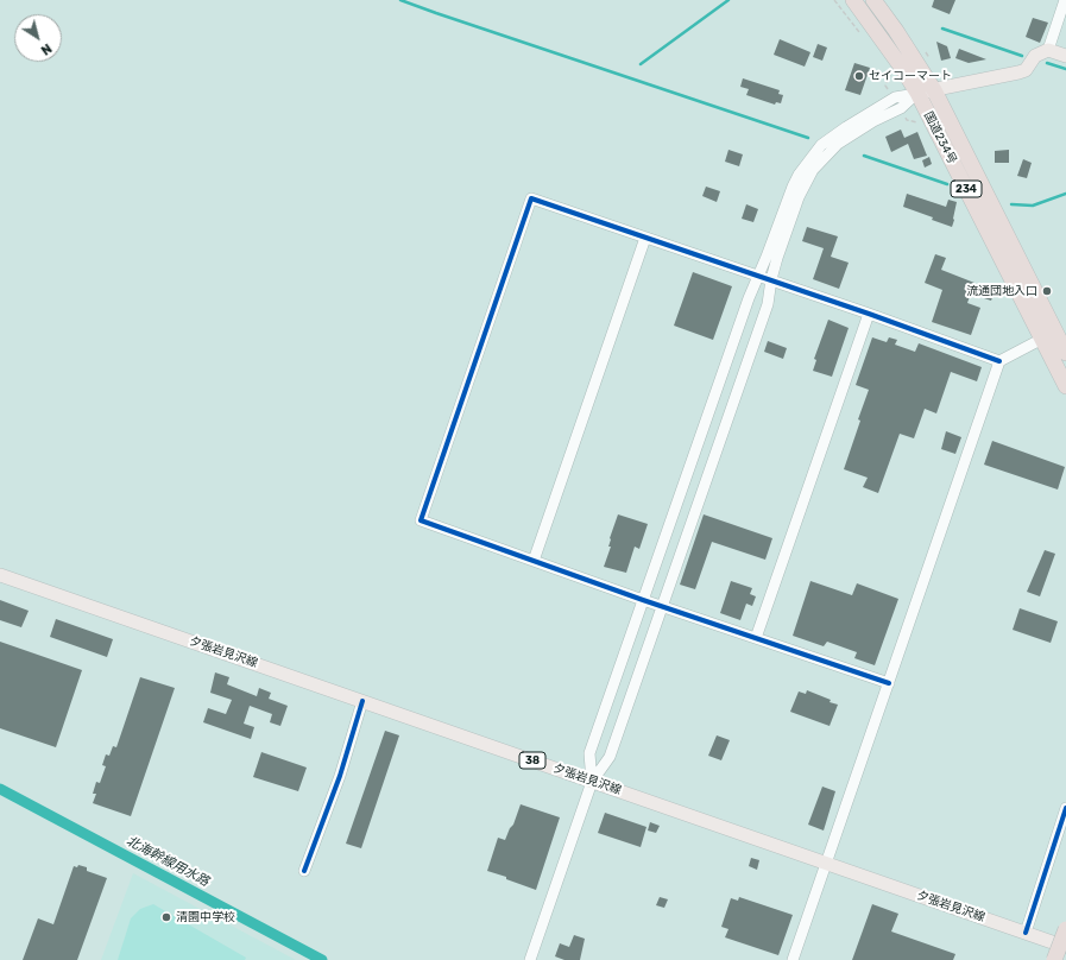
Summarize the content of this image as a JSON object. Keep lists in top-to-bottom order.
{
  "streets": {
    "highway": ["国道234号", "234"],
    "main road": ["夕張岩見沢線", "38"]
  },
  "water": ["北海幹線用水路"],
  "places": ["セイコーマート", "流通団地入口", "清園中学校"],
  "north": "bottom right"
}
